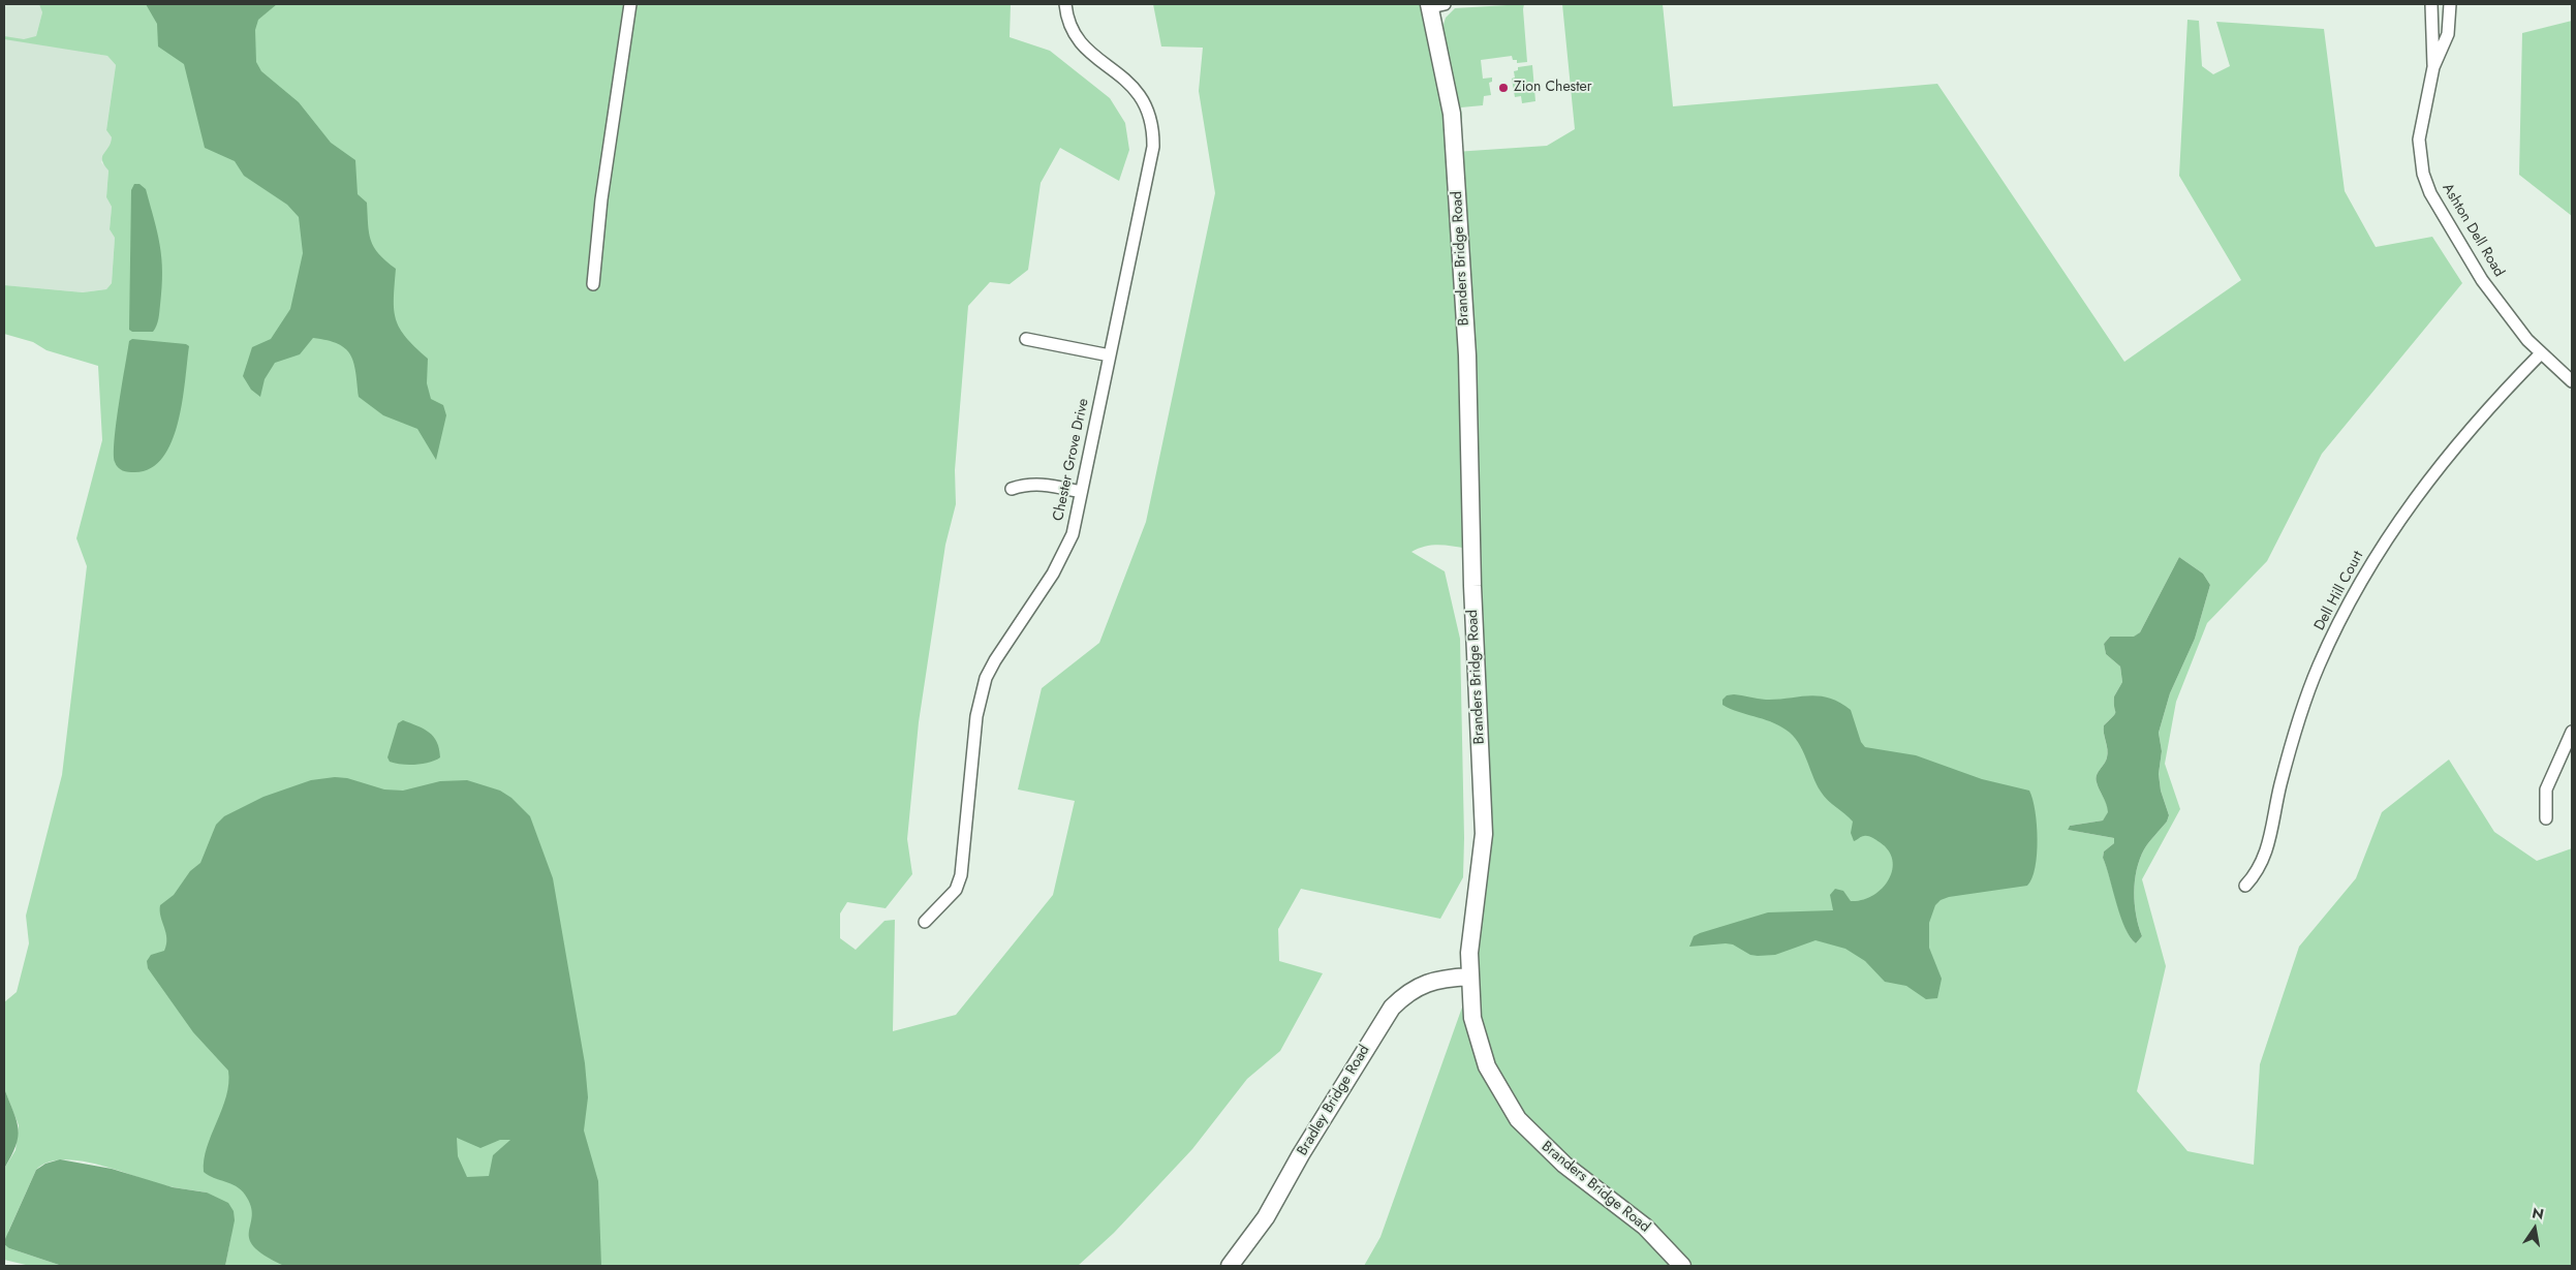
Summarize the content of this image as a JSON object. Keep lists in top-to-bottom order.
{
  "streets": {
    "street": [
      "Ashton Dell Road",
      "Branders Bridge Road",
      "Chester Grove Drive",
      "Dell Hill Court",
      "Bradley Bridge Road"
    ]
  },
  "crossings": [
    ["Ashton Dell Road", "Dell Hill Court"],
    ["Branders Bridge Road", "Bradley Bridge Road"]
  ],
  "places": ["Zion Chester"],
  "north": "top"
}
